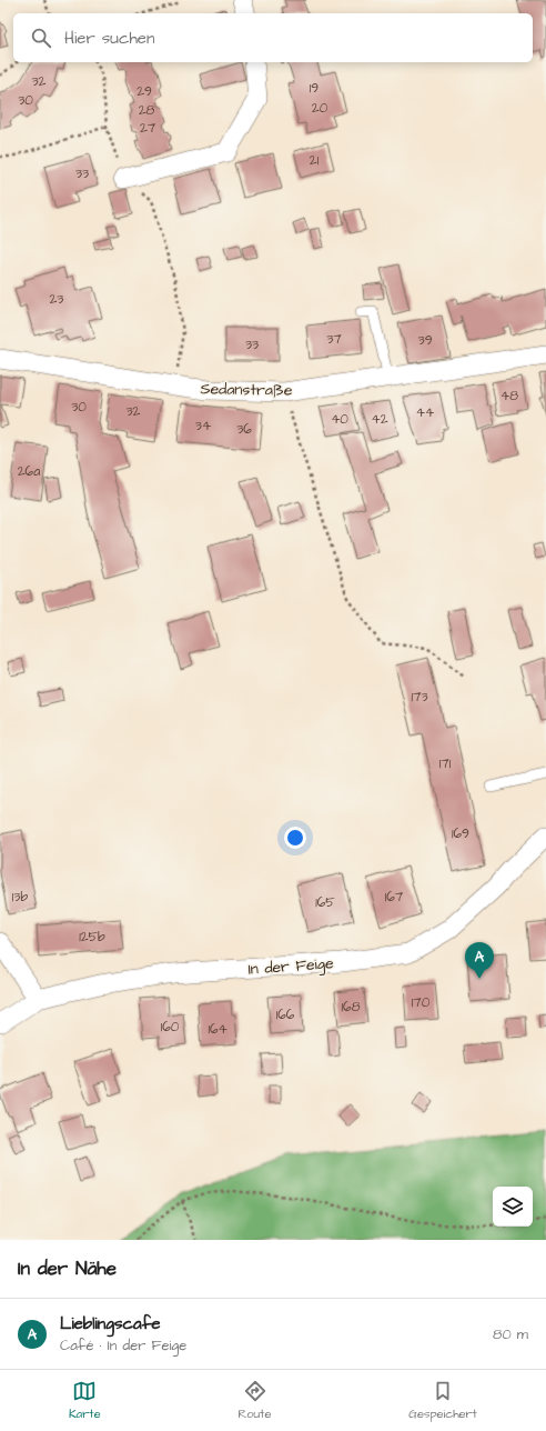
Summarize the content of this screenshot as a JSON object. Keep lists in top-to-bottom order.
{
  "streets": {
    "street": ["Sedanstraße", "In der Feige"]
  },
  "house_numbers": [
    "32",
    "19",
    "29",
    "30",
    "20",
    "28",
    "27",
    "21",
    "33",
    "23",
    "37",
    "39",
    "33",
    "48",
    "30",
    "32",
    "44",
    "40",
    "42",
    "34",
    "36",
    "26a",
    "173",
    "171",
    "169",
    "13b",
    "167",
    "165",
    "125b",
    "170",
    "168",
    "166",
    "160",
    "164"
  ],
  "page": {
    "search": "Hier suchen",
    "pins": "A",
    "heading": "In der Nähe",
    "list": [
      {
        "mark": "A",
        "name": "Lieblingscafe",
        "note": "Café · In der Feige",
        "value": "80 m"
      }
    ],
    "nav": ["Karte", "Route", "Gespeichert"]
  }
}
